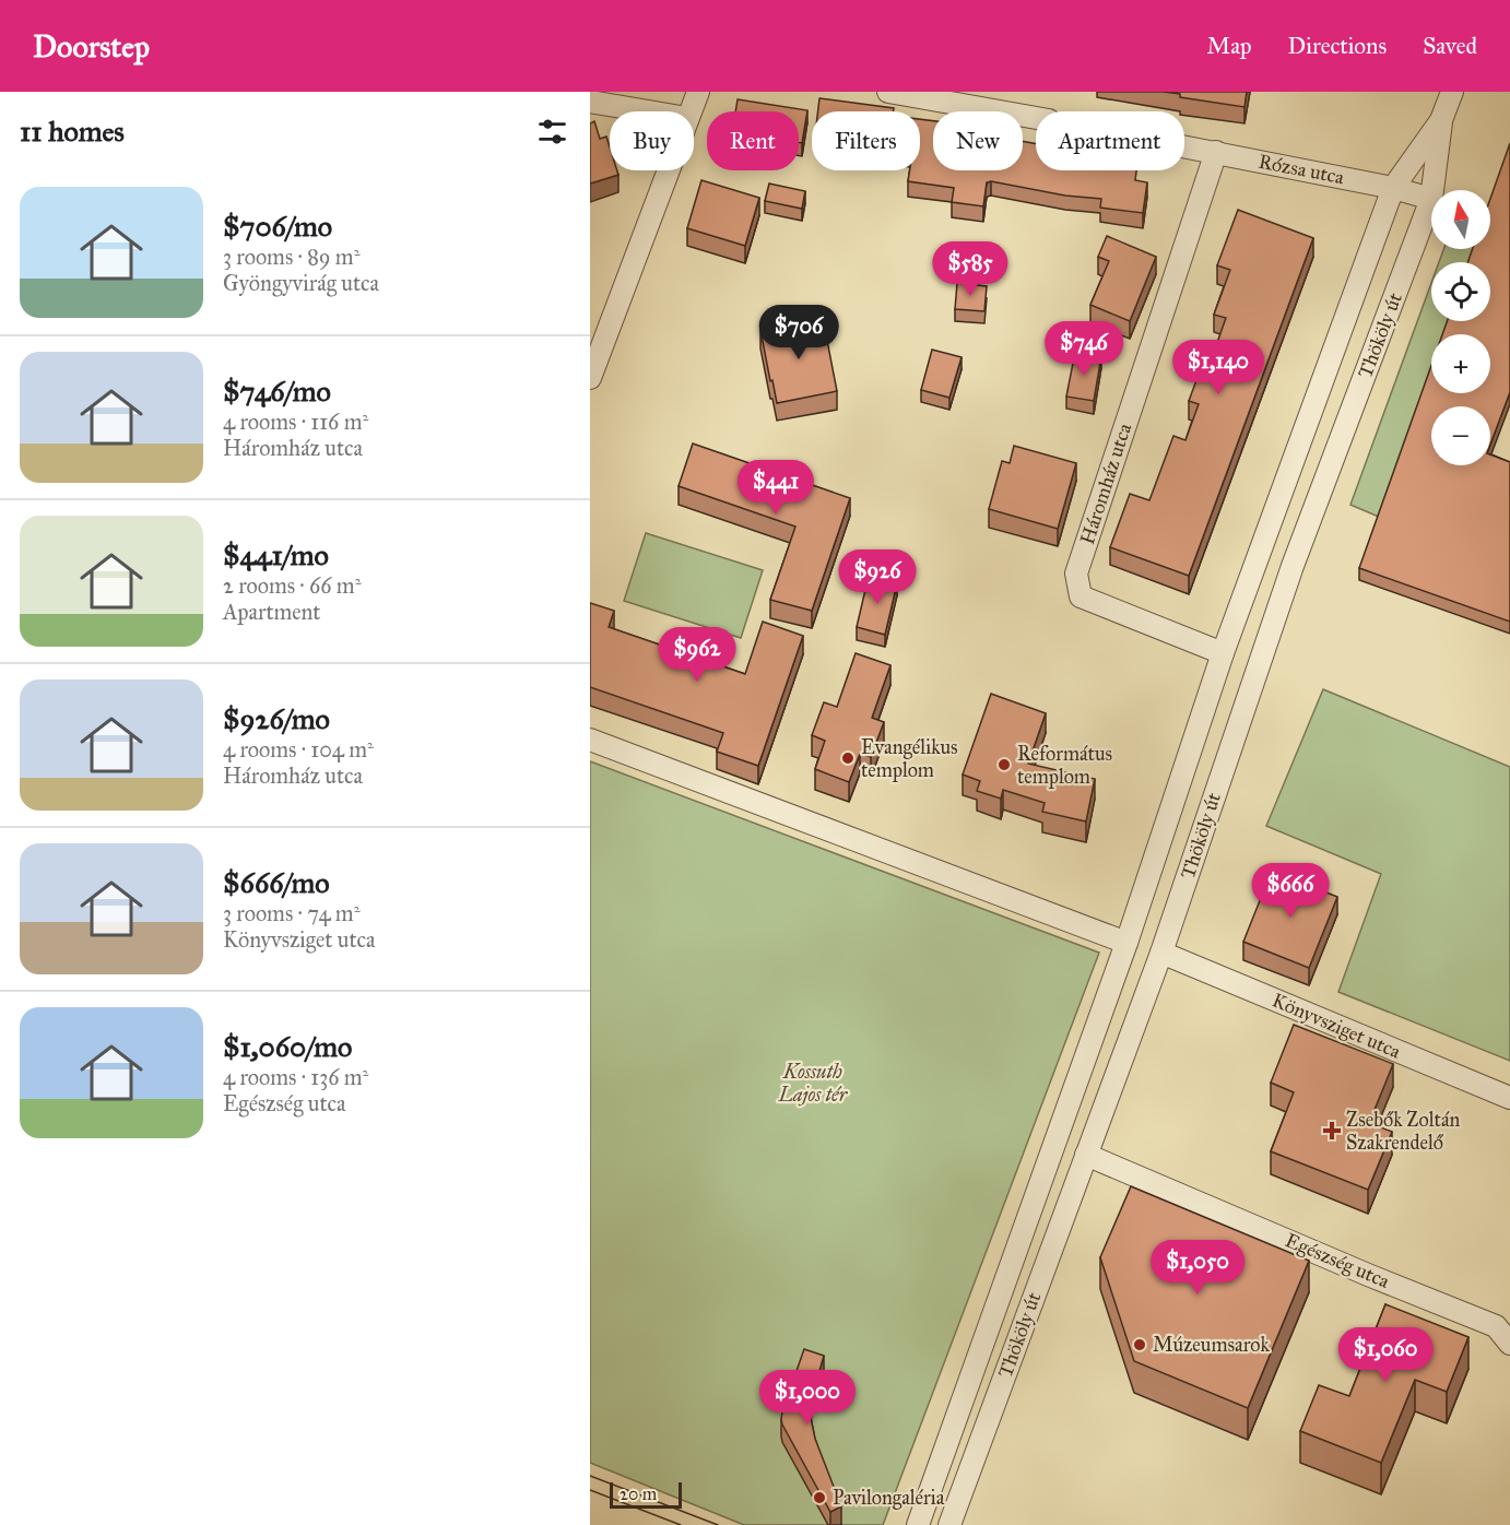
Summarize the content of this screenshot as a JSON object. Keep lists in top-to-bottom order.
{
  "streets": {
    "street": [
      "Rózsa utca",
      "Thököly út",
      "Háromház utca",
      "Könyvsziget utca",
      "Egészség utca"
    ]
  },
  "crossings": [
    ["Rózsa utca", "Thököly út"],
    ["Rózsa utca", "Háromház utca"],
    ["Thököly út", "Háromház utca"],
    ["Thököly út", "Könyvsziget utca"],
    ["Thököly út", "Egészség utca"]
  ],
  "parks": ["Kossuth Lajos tér"],
  "places": {
    "other": [
      "Evangélikus templom",
      "Református templom",
      "Múzeumsarok",
      "Pavilongaléria"
    ],
    "health": ["Zsebők Zoltán Szakrendelő"]
  },
  "scale_bar": "20 m",
  "north": "top",
  "page": {
    "header": "Doorstep",
    "nav": ["Map", "Directions", "Saved"],
    "heading": "11 homes",
    "chip": [
      "Buy",
      "Rent",
      "Filters",
      "New",
      "Apartment"
    ],
    "list": [
      {
        "name": "$706/mo",
        "note": "3 rooms · 89 m² · Gyöngyvirág utca"
      },
      {
        "name": "$746/mo",
        "note": "4 rooms · 116 m² · Háromház utca"
      },
      {
        "name": "$441/mo",
        "note": "2 rooms · 66 m² · Apartment"
      },
      {
        "name": "$926/mo",
        "note": "4 rooms · 104 m² · Háromház utca"
      },
      {
        "name": "$666/mo",
        "note": "3 rooms · 74 m² · Könyvsziget utca"
      },
      {
        "name": "$1,060/mo",
        "note": "4 rooms · 136 m² · Egészség utca"
      }
    ],
    "map_buttons": ["+", "−"],
    "price": [
      "$585",
      "$706",
      "$746",
      "$1,140",
      "$441",
      "$926",
      "$962",
      "$666",
      "$1,050",
      "$1,060",
      "$1,000"
    ],
    "scale": "20 m"
  }
}
